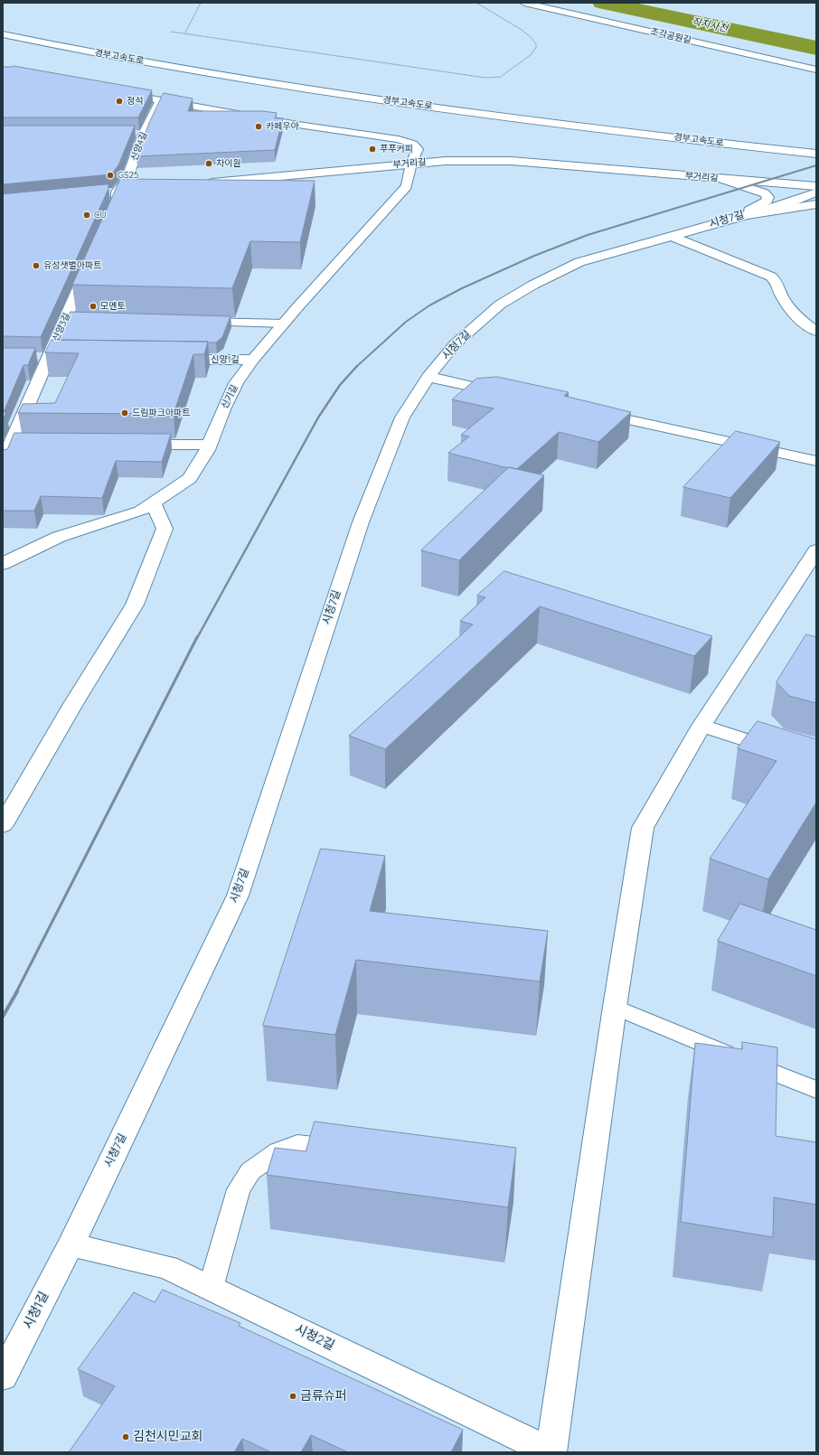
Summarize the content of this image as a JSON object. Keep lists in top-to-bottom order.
{
  "streets": {
    "main road": [
      "조각공원길",
      "경부고속도로",
      "신양4길",
      "부거리길",
      "시청7길",
      "신양3길",
      "신양1길",
      "신기길",
      "시청1길",
      "시청2길"
    ]
  },
  "crossings": [
    ["신양4길", "신기길"],
    ["부거리길", "신기길"],
    ["시청7길", "시청1길"],
    ["시청7길", "시청2길"],
    ["신양1길", "신기길"],
    ["시청1길", "시청2길"]
  ],
  "water": ["직지사천"],
  "places": [
    "정석",
    "카페우아",
    "푸푸커피",
    "차이원",
    "GS25",
    "CU",
    "유성샛별아파트",
    "모멘토",
    "드림파크아파트",
    "금류슈퍼",
    "김천시민교회"
  ]
}
